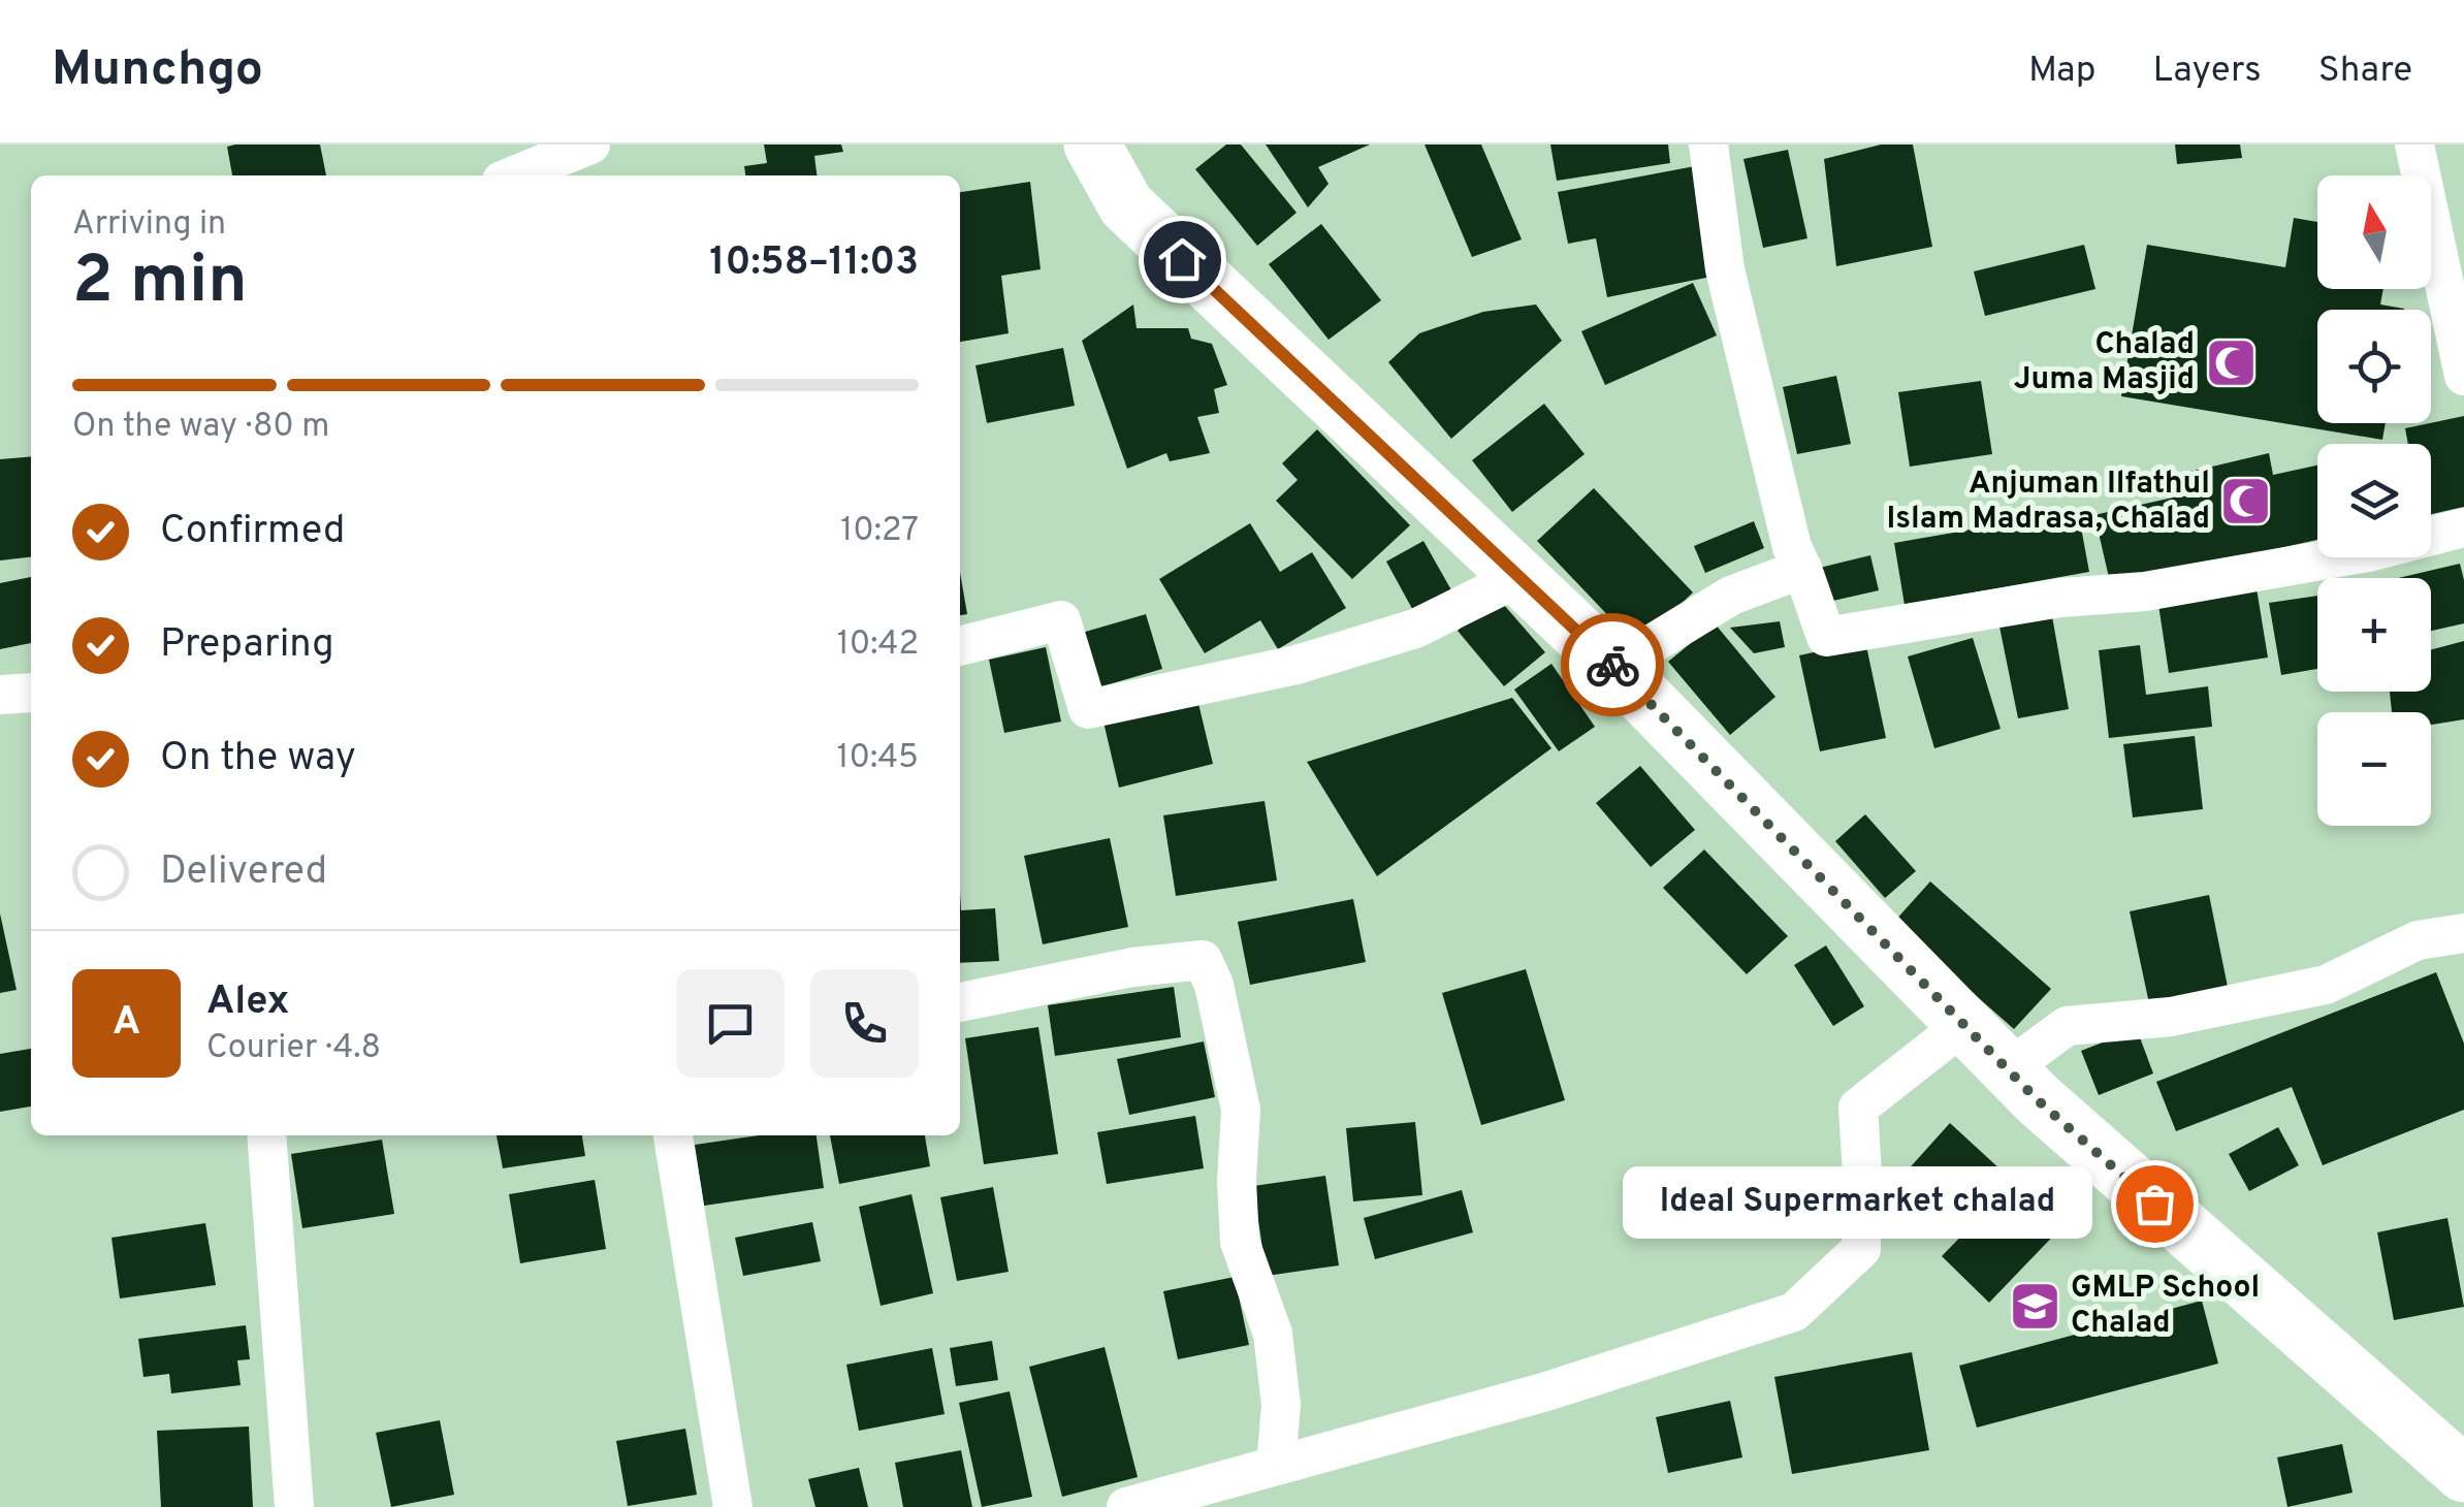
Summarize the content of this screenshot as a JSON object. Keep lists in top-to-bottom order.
{
  "places": {
    "mosque": ["Chalad Juma Masjid", "Anjuman Ilfathul Islam Madrasa, Chalad"],
    "other": ["Ideal Supermarket chalad"],
    "school or university": ["GMLP School Chalad"]
  },
  "north": "top",
  "page": {
    "header": "Munchgo",
    "nav": ["Map", "Layers", "Share"],
    "map_buttons": ["+", "−"],
    "heading": ["2 min", "Arriving in", "10:58–11:03"],
    "panel": ["Alex", "Courier · 4.8"],
    "bar": "On the way · 80 m",
    "list": [
      ["Confirmed", "10:27"],
      ["Preparing", "10:42"],
      ["On the way", "10:45"],
      "Delivered"
    ],
    "round": "A",
    "bubble": "Ideal Supermarket chalad"
  }
}
